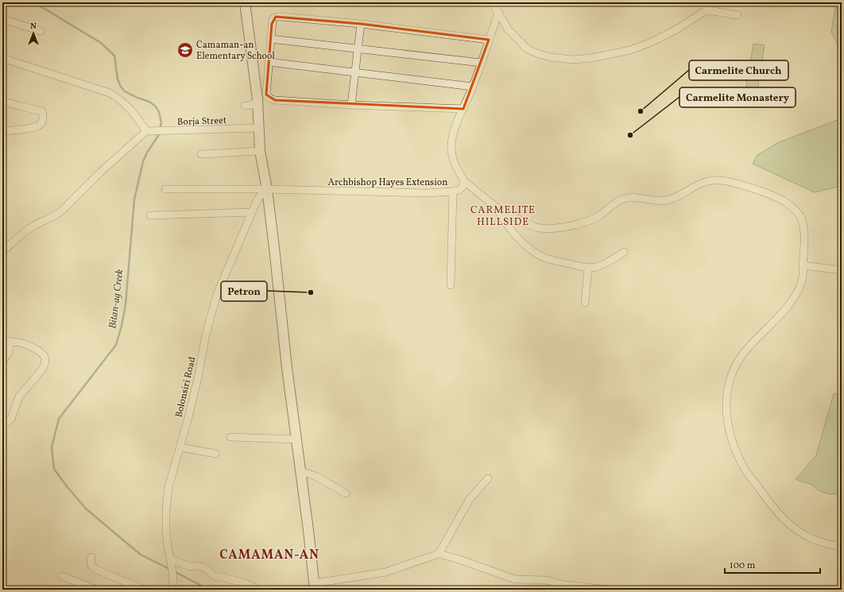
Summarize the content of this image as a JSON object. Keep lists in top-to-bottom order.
{
  "streets": {
    "street": ["Borja Street", "Archbishop Hayes Extension", "Bolonsiri Road"]
  },
  "crossings": [
    ["Archbishop Hayes Extension", "Bolonsiri Road"]
  ],
  "districts": ["CARMELITE HILLSIDE", "CAMAMAN-AN"],
  "water": ["Bitan-ag Creek"],
  "places": {
    "school or university": ["Camaman-an Elementary School"],
    "other": ["Carmelite Church", "Carmelite Monastery", "Petron"]
  },
  "scale_bar": "100 m",
  "north": "top"
}
